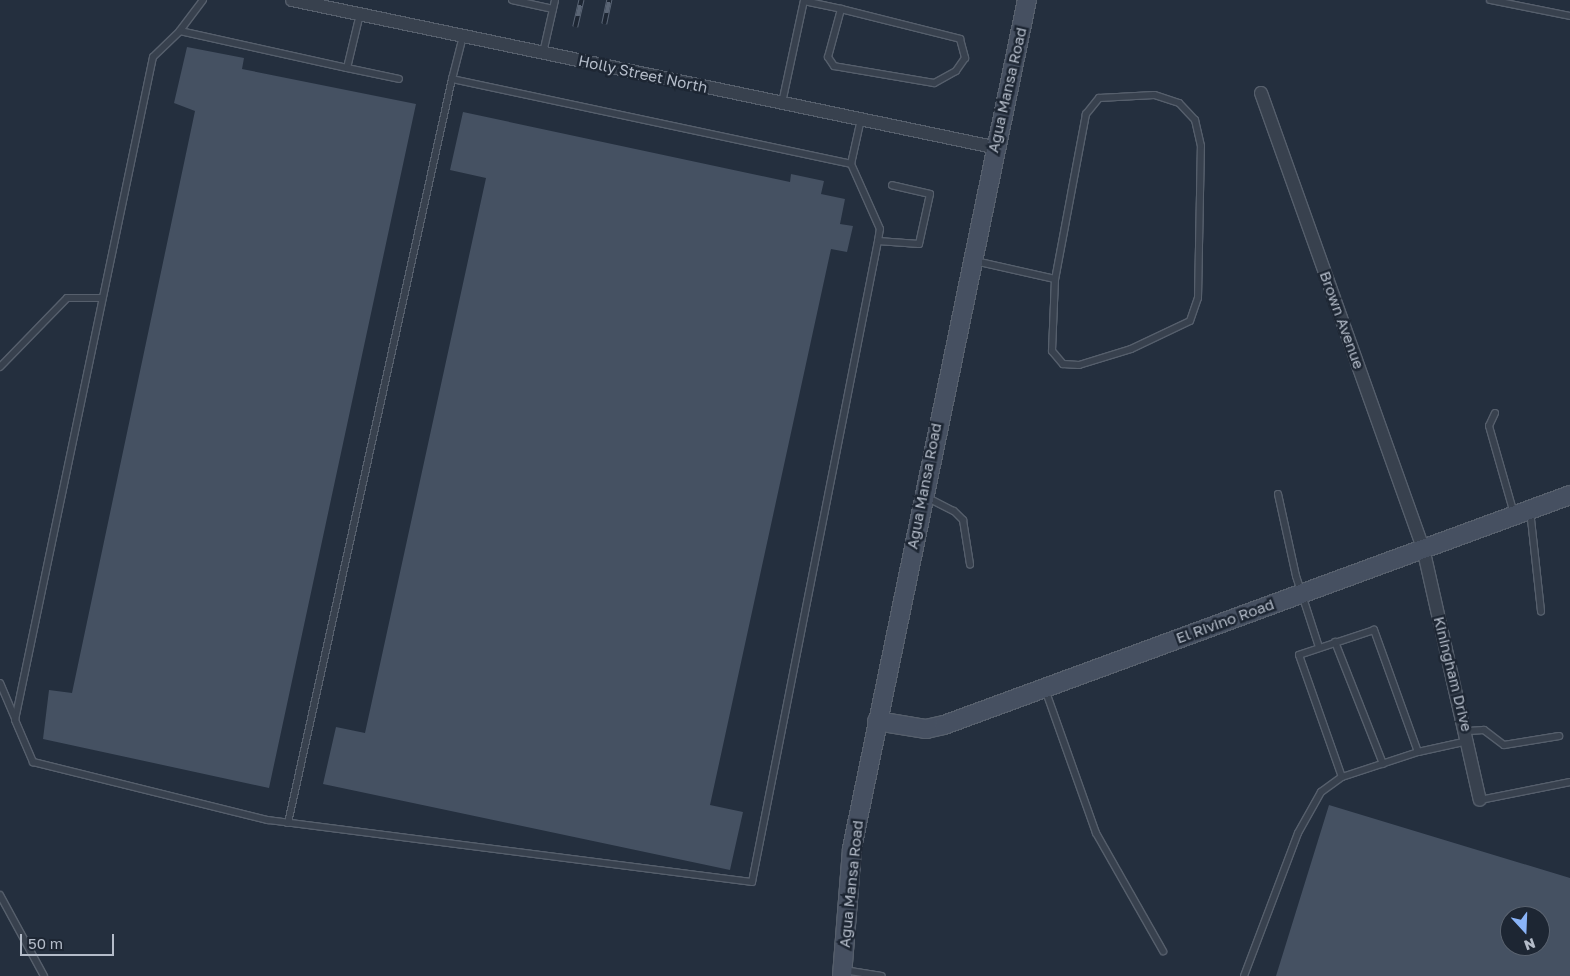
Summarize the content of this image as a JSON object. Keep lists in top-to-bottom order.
{
  "streets": {
    "main road": ["Agua Mansa Road", "El Rivino Road"],
    "street": ["Holly Street North", "Brown Avenue", "Kiningham Drive"]
  },
  "crossings": [
    ["Holly Street North", "Agua Mansa Road"],
    ["Agua Mansa Road", "El Rivino Road"],
    ["Brown Avenue", "El Rivino Road"],
    ["Brown Avenue", "Kiningham Drive"],
    ["El Rivino Road", "Kiningham Drive"]
  ],
  "scale_bar": "50 m",
  "north": "bottom"
}
